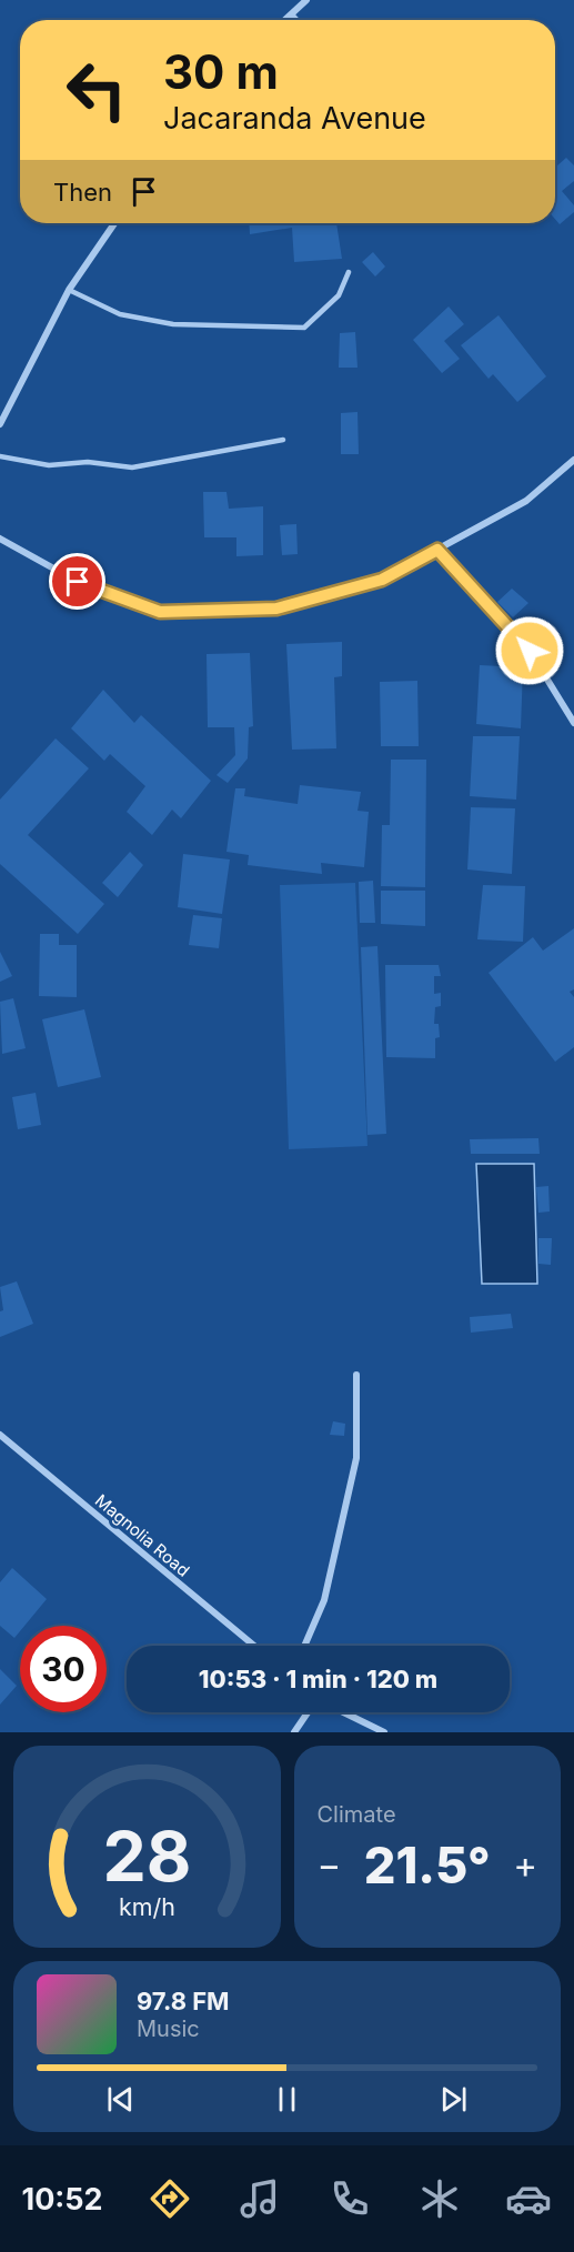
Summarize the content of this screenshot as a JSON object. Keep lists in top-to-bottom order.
{
  "streets": {
    "street": ["Magnolia Road"]
  },
  "page": {
    "turn": ["30 m", "Jacaranda Avenue"],
    "then": "Then",
    "limit": "30",
    "trip": "10:53 · 1 min · 120 m",
    "tile": "Climate",
    "heat": ["−", "21.5°", "+"],
    "song": ["97.8 FM", "Music"],
    "tabs": "10:52",
    "gauge": ["28", "km/h"]
  }
}
